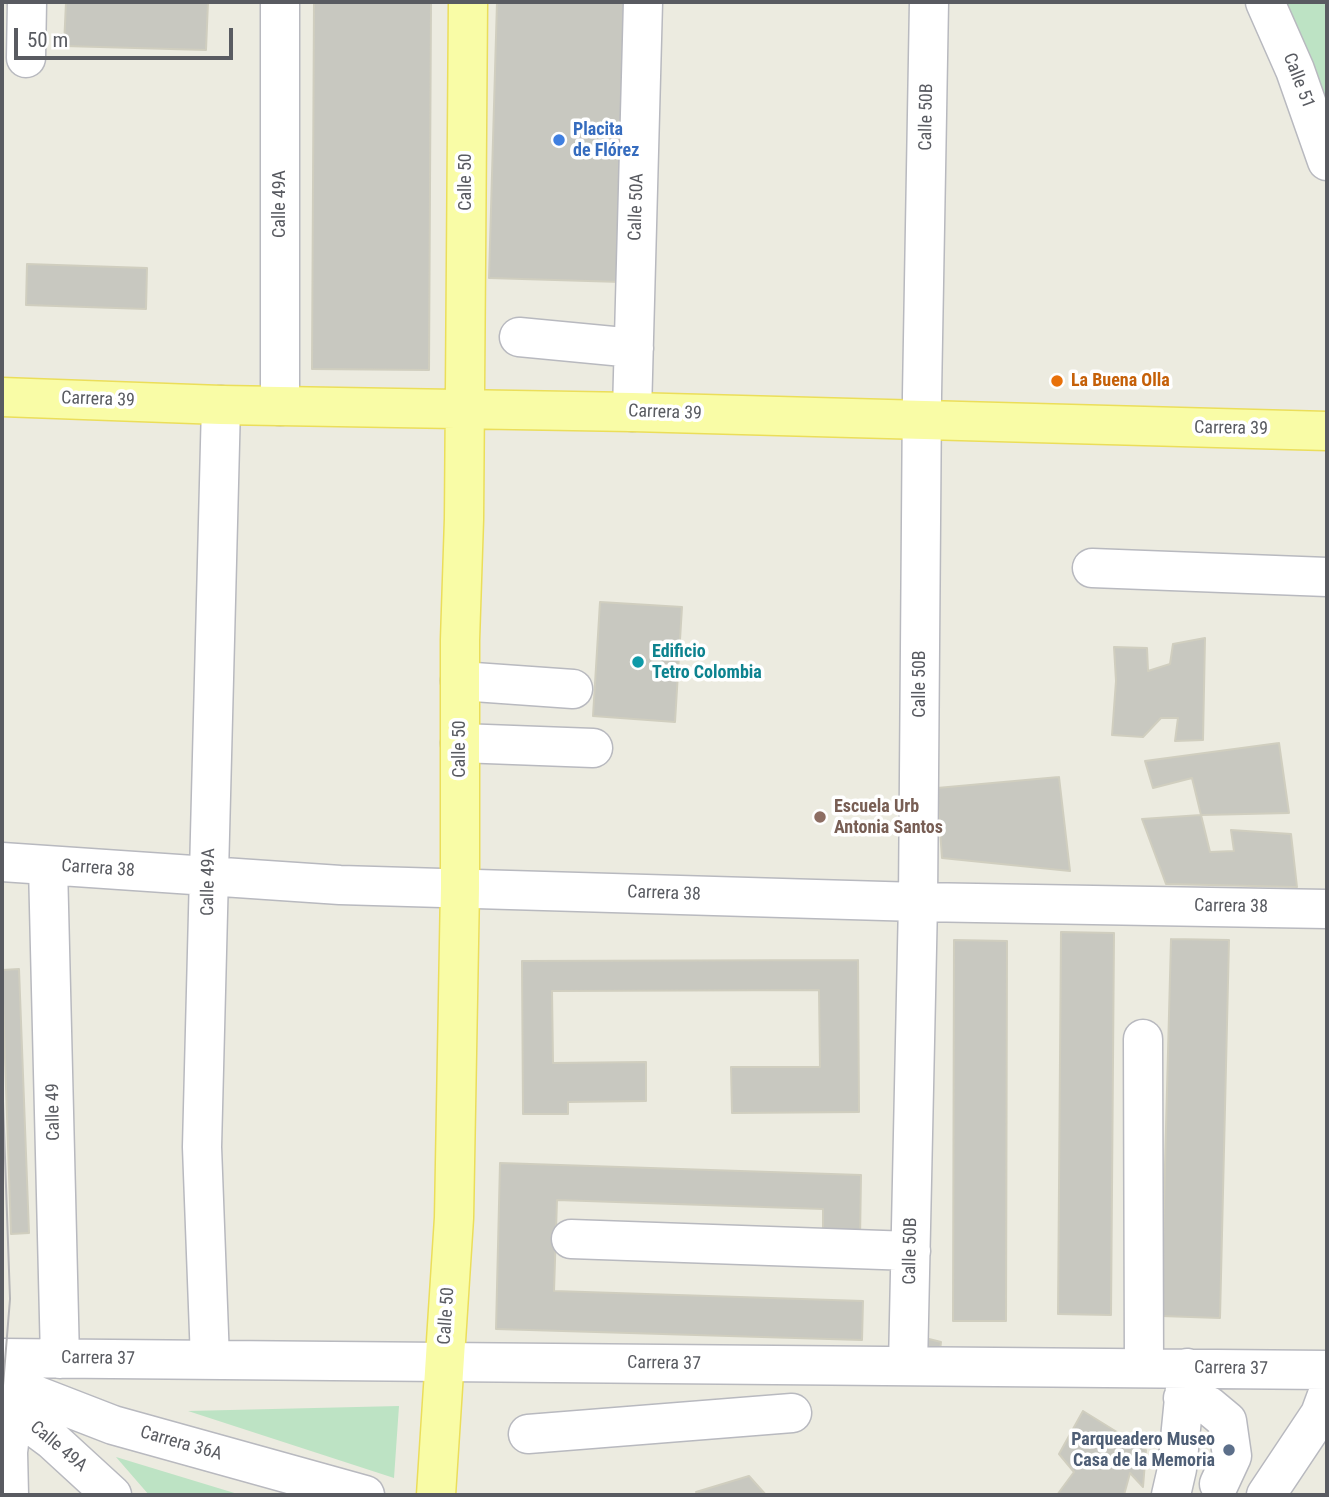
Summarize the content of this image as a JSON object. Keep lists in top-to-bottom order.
{
  "streets": {
    "main road": ["Calle 50", "Carrera 39"],
    "street": [
      "Calle 51",
      "Calle 50B",
      "Calle 49A",
      "Calle 50A",
      "Carrera 38",
      "Calle 49",
      "Carrera 37",
      "Carrera 36A"
    ]
  },
  "crossings": [
    ["Calle 50B", "Carrera 39"],
    ["Calle 50B", "Carrera 38"],
    ["Calle 50B", "Carrera 37"],
    ["Calle 50", "Carrera 39"],
    ["Calle 50", "Carrera 38"],
    ["Calle 50", "Carrera 37"],
    ["Calle 49A", "Carrera 39"],
    ["Calle 49A", "Carrera 38"],
    ["Calle 49A", "Carrera 37"],
    ["Calle 49A", "Carrera 36A"],
    ["Calle 50A", "Carrera 39"],
    ["Carrera 38", "Calle 49"],
    ["Calle 49", "Carrera 37"]
  ],
  "places": [
    "Placita de Flórez",
    "La Buena Olla",
    "Edificio Tetro Colombia",
    "Escuela Urb Antonia Santos",
    "Parqueadero Museo Casa de la Memoria"
  ],
  "scale_bar": "50 m"
}
